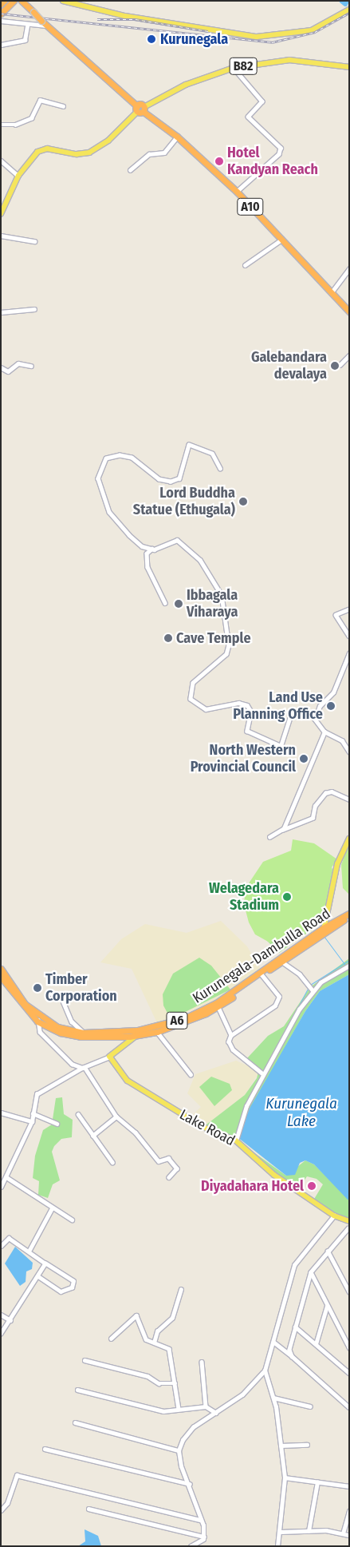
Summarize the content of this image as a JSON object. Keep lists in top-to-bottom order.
{
  "streets": {
    "highway": ["A10", "Kurunegala-Dambulla Road", "A6"],
    "main road": ["B82", "Lake Road"]
  },
  "crossings": [
    ["B82", "A10"]
  ],
  "water": ["Kurunegala Lake"],
  "places": [
    "Kurunegala",
    "Hotel Kandyan Reach",
    "Galebandara devalaya",
    "Lord Buddha Statue (Ethugala)",
    "Ibbagala Viharaya",
    "Cave Temple",
    "Land Use Planning Office",
    "North Western Provincial Council",
    "Welagedara Stadium",
    "Timber Corporation",
    "Diyadahara Hotel"
  ]
}
